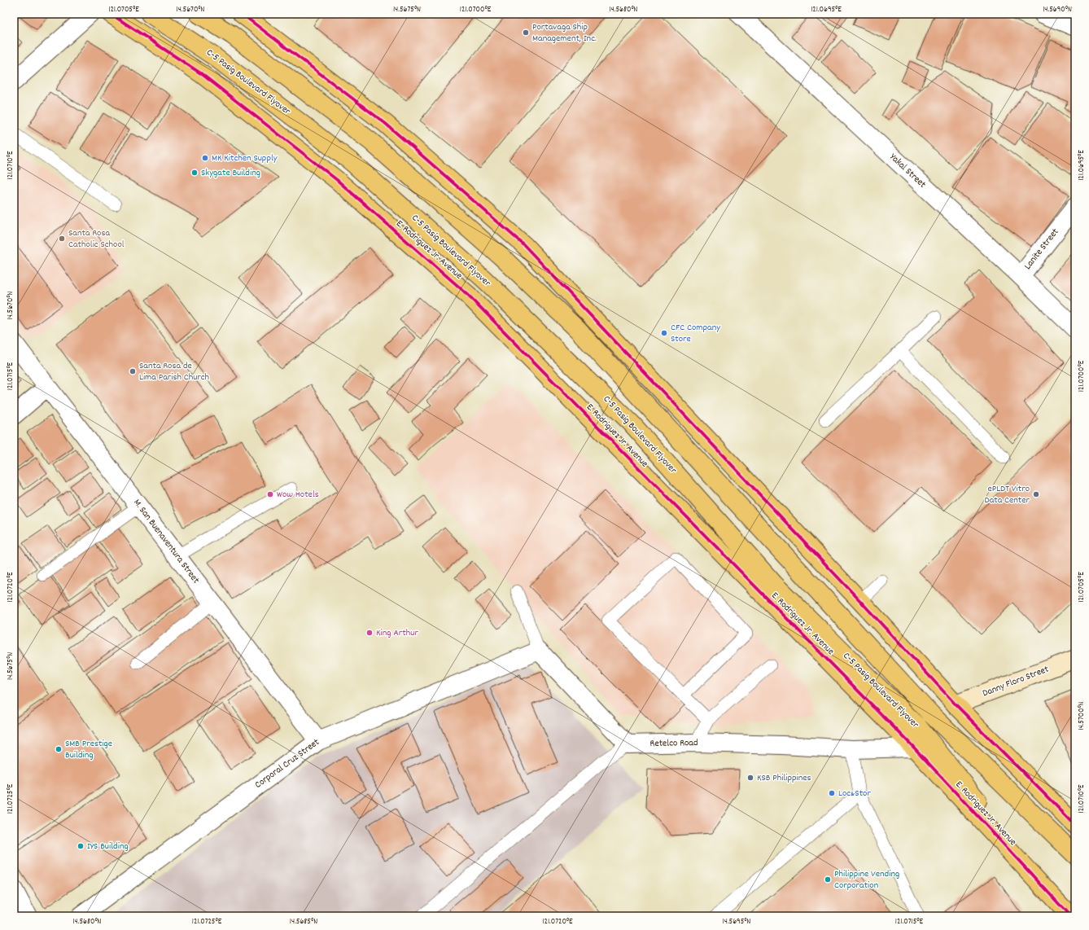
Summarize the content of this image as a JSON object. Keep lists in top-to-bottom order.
{
  "streets": {
    "main road": ["C-5 Pasig Boulevard Flyover", "E. Rodriguez Jr. Avenue", "Danny Floro Street"],
    "street": [
      "Yakal Street",
      "Lanite Street",
      "M. San Buenaventura Street",
      "Retelco Road",
      "Corporal Cruz Street"
    ]
  },
  "crossings": [
    ["C-5 Pasig Boulevard Flyover", "E. Rodriguez Jr. Avenue"],
    ["Yakal Street", "Lanite Street"],
    ["E. Rodriguez Jr. Avenue", "Retelco Road"],
    ["M. San Buenaventura Street", "Corporal Cruz Street"]
  ],
  "places": [
    "Portavaga Ship Management, Inc.",
    "MK Kitchen Supply",
    "Skygate Building",
    "Santa Rosa Catholic School",
    "CFC Company Store",
    "Santa Rosa de Lima Parish Church",
    "Wow Hotels",
    "ePLDT Vitro Data Center",
    "King Arthur",
    "SMB Prestige Building",
    "KSB Philippines",
    "Loc&Stor",
    "IYS Building",
    "Philippine Vending Corporation"
  ],
  "coordinates": [
    "121.0705°E",
    "14.5670°N",
    "14.5675°N",
    "121.0700°E",
    "14.5680°N",
    "121.0695°E",
    "14.5690°N",
    "121.0710°E",
    "121.0715°E",
    "121.0720°E",
    "14.5700°N",
    "121.0725°E",
    "14.5685°N",
    "14.5695°N"
  ]
}
